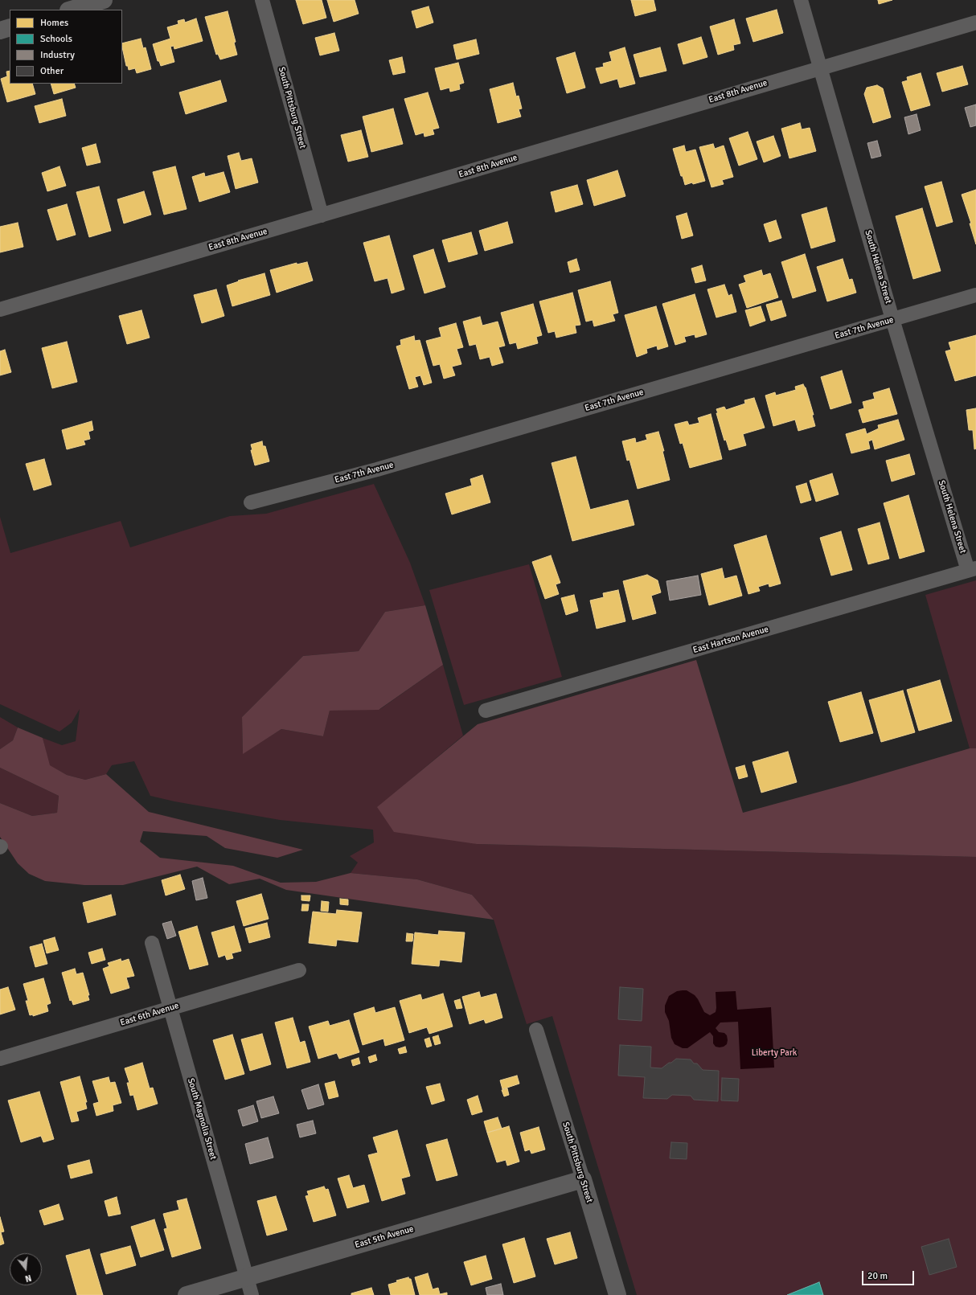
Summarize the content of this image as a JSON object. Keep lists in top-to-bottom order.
{
  "streets": {
    "street": [
      "East 8th Avenue",
      "South Pittsburg Street",
      "South Helena Street",
      "East 7th Avenue",
      "East Hartson Avenue",
      "East 6th Avenue",
      "South Magnolia Street",
      "East 5th Avenue"
    ]
  },
  "crossings": [
    ["East 8th Avenue", "South Pittsburg Street"],
    ["East 8th Avenue", "South Helena Street"],
    ["South Pittsburg Street", "East 5th Avenue"],
    ["South Helena Street", "East 7th Avenue"],
    ["South Helena Street", "East Hartson Avenue"],
    ["East 6th Avenue", "South Magnolia Street"],
    ["South Magnolia Street", "East 5th Avenue"]
  ],
  "parks": ["Liberty Park"],
  "legend": [
    "Homes",
    "Schools",
    "Industry",
    "Other"
  ],
  "scale_bar": "20 m",
  "north": "bottom"
}
